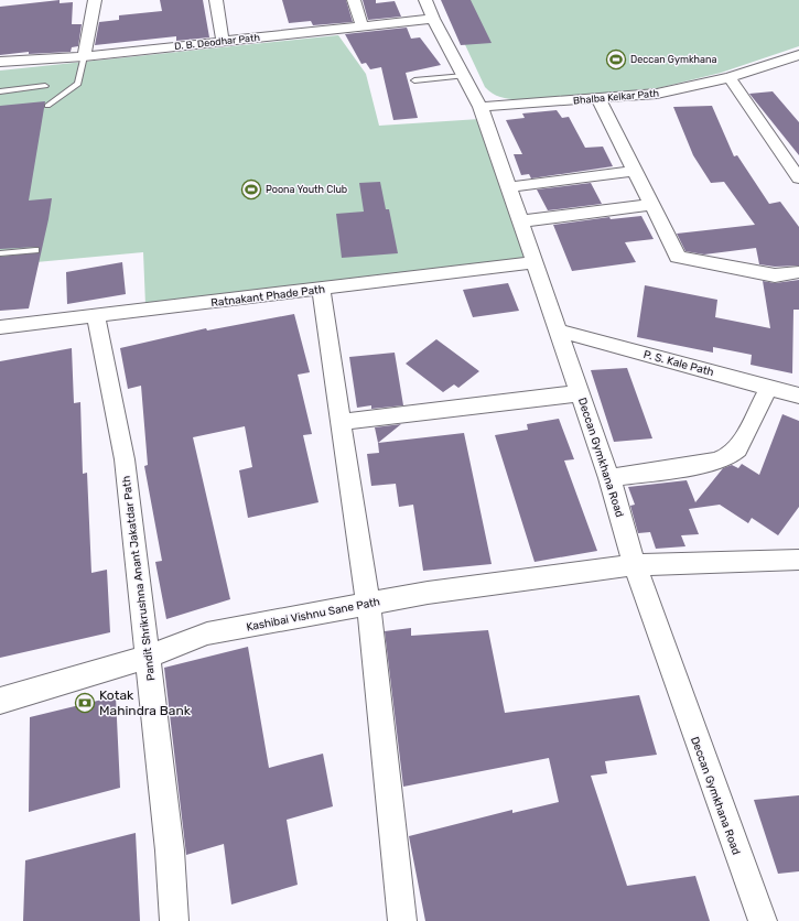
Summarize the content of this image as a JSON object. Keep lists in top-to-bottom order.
{
  "streets": {
    "street": [
      "D. B. Deodhar Path",
      "Bhalba Kelkar Path",
      "Ratnakant Phade Path",
      "P. S. Kale Path",
      "Deccan Gymkhana Road",
      "Pandit Shrikrushna Anant Jakatdar Path",
      "Kashibai Vishnu Sane Path"
    ]
  },
  "crossings": [
    ["D. B. Deodhar Path", "Deccan Gymkhana Road"],
    ["Bhalba Kelkar Path", "Deccan Gymkhana Road"],
    ["Ratnakant Phade Path", "Deccan Gymkhana Road"],
    ["Ratnakant Phade Path", "Pandit Shrikrushna Anant Jakatdar Path"],
    ["P. S. Kale Path", "Deccan Gymkhana Road"],
    ["Deccan Gymkhana Road", "Kashibai Vishnu Sane Path"],
    ["Pandit Shrikrushna Anant Jakatdar Path", "Kashibai Vishnu Sane Path"]
  ],
  "places": {
    "sports": ["Deccan Gymkhana", "Poona Youth Club"],
    "bank": ["Kotak Mahindra Bank"]
  }
}
